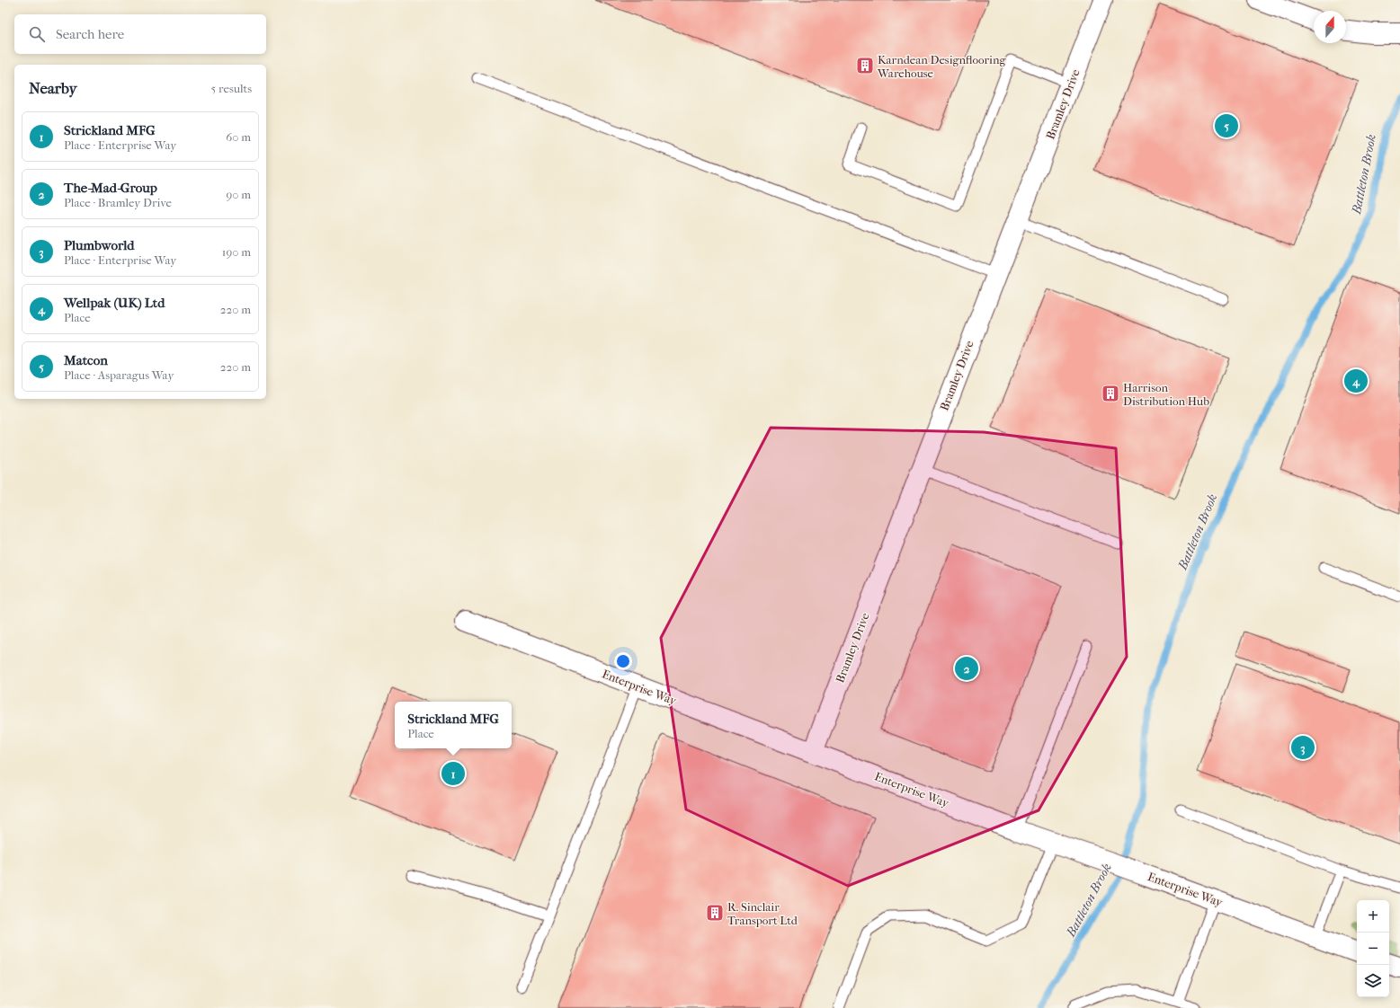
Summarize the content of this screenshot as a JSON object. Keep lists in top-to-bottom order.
{
  "streets": {
    "street": ["Bramley Drive", "Enterprise Way"]
  },
  "crossings": [
    ["Bramley Drive", "Enterprise Way"]
  ],
  "water": ["Battleton Brook"],
  "places": {
    "building": ["Karndean Designflooring Warehouse", "Harrison Distribution Hub", "R. Sinclair Transport Ltd"]
  },
  "north": "top",
  "page": {
    "search": "Search here",
    "heading": ["Nearby", "5 results"],
    "list": [
      {
        "mark": "1",
        "name": "Strickland MFG",
        "note": "Place · Enterprise Way",
        "value": "60 m"
      },
      {
        "mark": "2",
        "name": "The-Mad-Group",
        "note": "Place · Bramley Drive",
        "value": "90 m"
      },
      {
        "mark": "3",
        "name": "Plumbworld",
        "note": "Place · Enterprise Way",
        "value": "190 m"
      },
      {
        "mark": "4",
        "name": "Wellpak (UK) Ltd",
        "note": "Place",
        "value": "220 m"
      },
      {
        "mark": "5",
        "name": "Matcon",
        "note": "Place · Asparagus Way",
        "value": "220 m"
      }
    ],
    "pins": [
      "5",
      "4",
      "2",
      "3",
      "1"
    ],
    "popup": ["Strickland MFG", "Place"],
    "map_buttons": ["+", "−"]
  }
}
